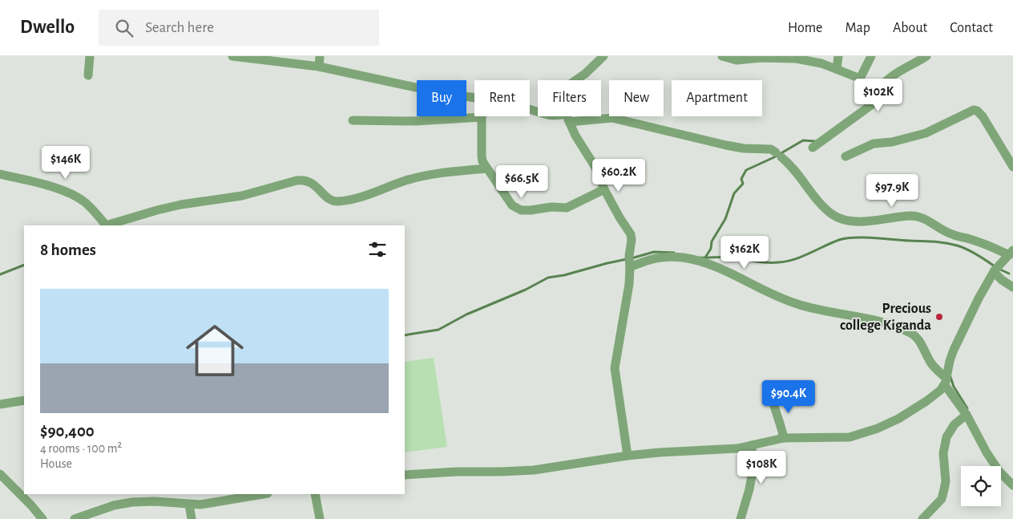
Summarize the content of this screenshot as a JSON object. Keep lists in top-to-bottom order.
{
  "places": ["Precious college Kiganda"],
  "page": {
    "header": "Dwello",
    "search": "Search here",
    "nav": [
      "Home",
      "Map",
      "About",
      "Contact"
    ],
    "price": [
      "$102K",
      "$146K",
      "$60.2K",
      "$66.5K",
      "$97.9K",
      "$162K",
      "$90.4K",
      "$108K"
    ],
    "chip": [
      "Buy",
      "Rent",
      "Filters",
      "New",
      "Apartment"
    ],
    "heading": "8 homes",
    "list": [
      {
        "name": "$90,400",
        "note": "4 rooms · 100 m² · House"
      }
    ]
  }
}
